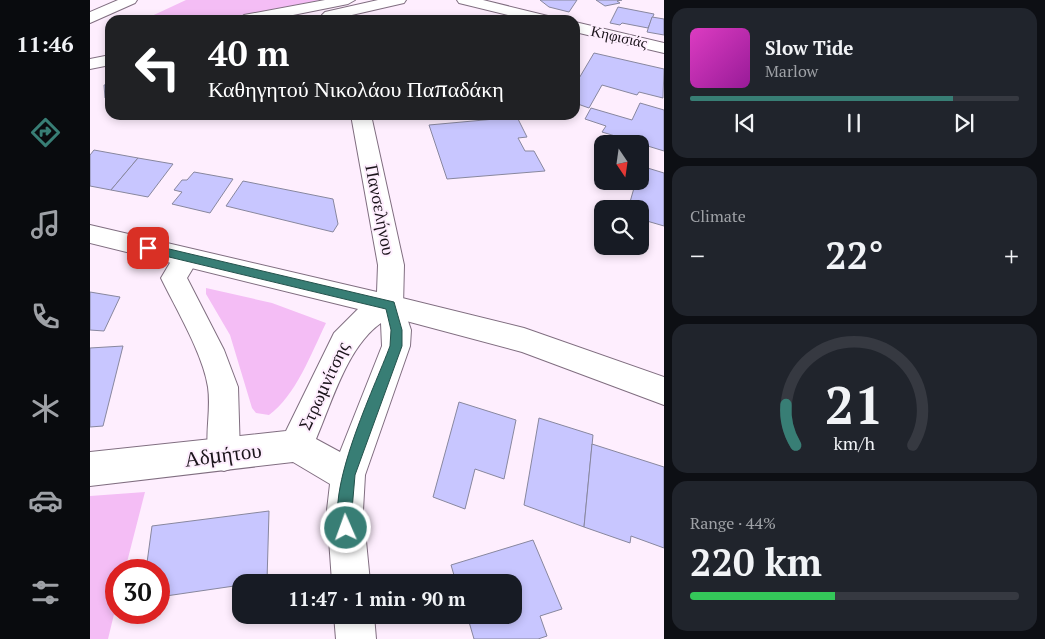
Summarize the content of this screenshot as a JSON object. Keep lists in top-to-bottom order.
{
  "streets": {
    "street": [
      "Κηφισιάς",
      "Πανσελήνου",
      "Στρωμνίτσης",
      "Αδμήτου"
    ]
  },
  "crossings": [
    ["Πανσελήνου", "Στρωμνίτσης"],
    ["Στρωμνίτσης", "Αδμήτου"]
  ],
  "north": "bottom",
  "page": {
    "tabs": "11:46",
    "turn": ["40 m", "Καθηγητού Νικολάου Παπαδάκη"],
    "song": ["Slow Tide", "Marlow"],
    "tile": [
      "Climate",
      ["Range · 44%", "220 km"]
    ],
    "heat": ["−", "22°", "+"],
    "limit": "30",
    "trip": "11:47 · 1 min · 90 m",
    "gauge": ["21", "km/h"]
  }
}
